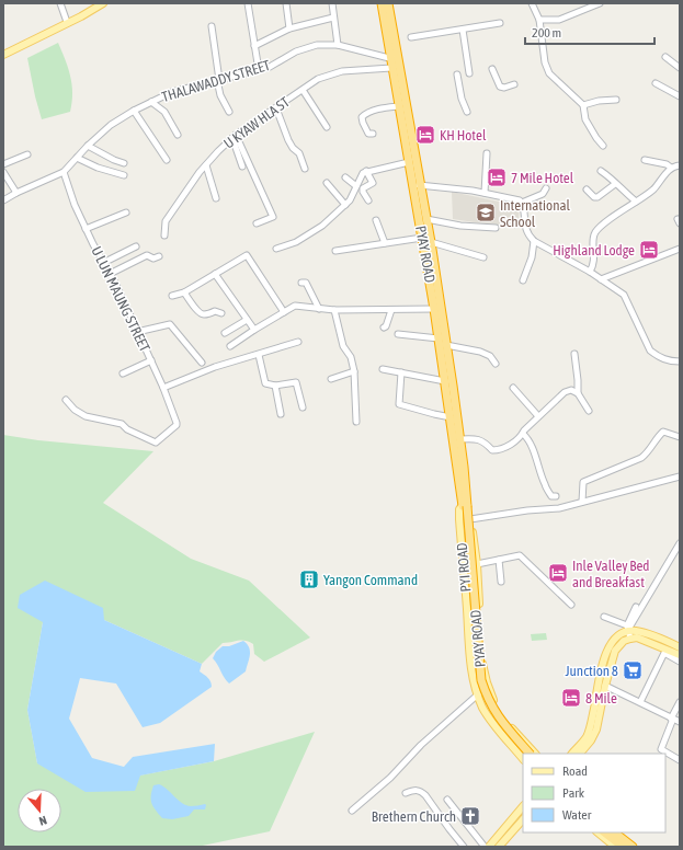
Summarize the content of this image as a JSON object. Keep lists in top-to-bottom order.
{
  "streets": {
    "highway": ["PYAY ROAD"],
    "main road": ["PYI ROAD"],
    "street": ["THALAWADDY STREET", "U KYAW HLA ST", "U LUN MAUNG STREET"]
  },
  "crossings": [
    ["THALAWADDY STREET", "PYAY ROAD"],
    ["THALAWADDY STREET", "U LUN MAUNG STREET"],
    ["U KYAW HLA ST", "PYAY ROAD"],
    ["PYAY ROAD", "PYI ROAD"]
  ],
  "places": {
    "hotel": [
      "KH Hotel",
      "7 Mile Hotel",
      "Highland Lodge",
      "Inle Valley Bed and Breakfast",
      "8 Mile"
    ],
    "school or university": ["International School"],
    "building": ["Yangon Command"],
    "supermarket": ["Junction 8"],
    "church": ["Brethern Church"]
  },
  "legend": ["Road", "Park", "Water"],
  "scale_bar": "200 m",
  "north": "bottom"
}
